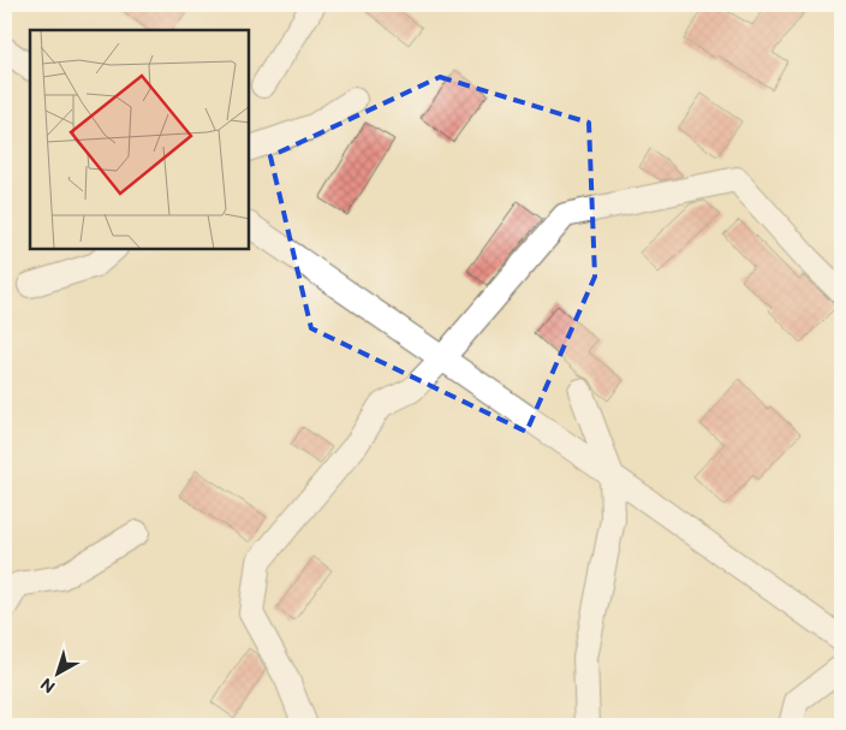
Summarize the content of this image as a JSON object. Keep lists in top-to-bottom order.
{
  "north": "bottom left"
}
